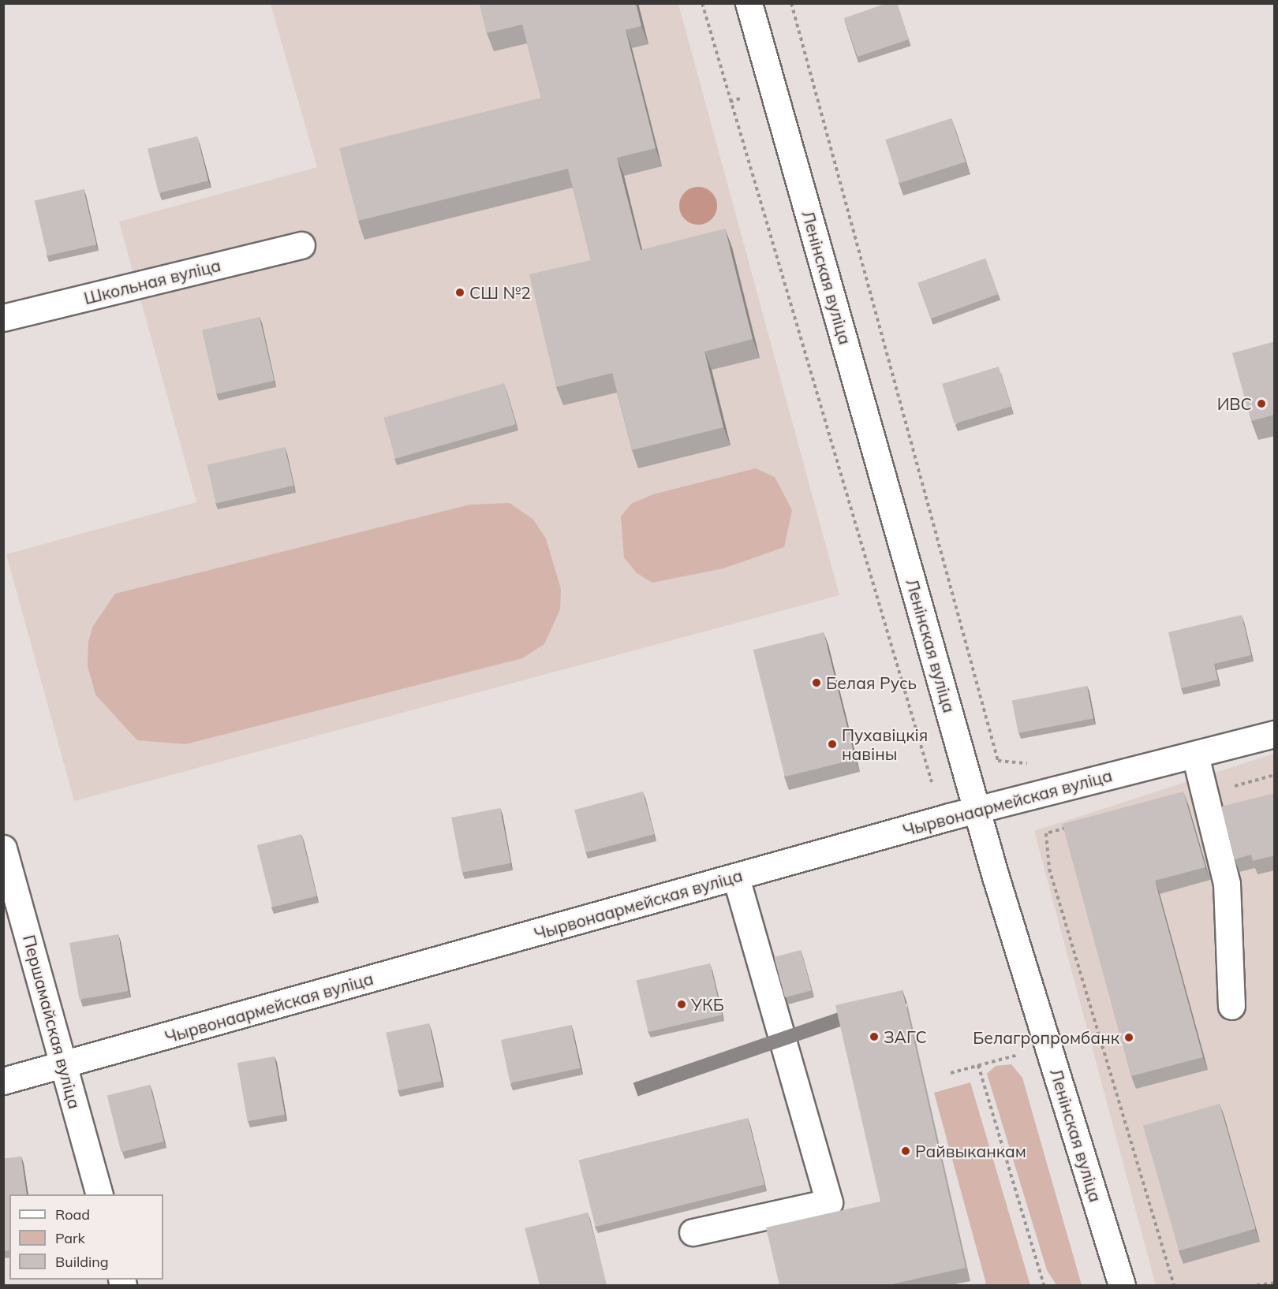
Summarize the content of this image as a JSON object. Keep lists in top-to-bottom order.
{
  "streets": {
    "street": [
      "Ленінская вуліца",
      "Школьная вуліца",
      "Чырвонаармейская вуліца",
      "Першамайская вуліца"
    ]
  },
  "crossings": [
    ["Ленінская вуліца", "Чырвонаармейская вуліца"],
    ["Чырвонаармейская вуліца", "Першамайская вуліца"]
  ],
  "places": [
    "СШ №2",
    "ИВС",
    "Белая Русь",
    "Пухавіцкія навіны",
    "УКБ",
    "ЗАГС",
    "Белагропромбанк",
    "Райвыканкам"
  ],
  "legend": ["Road", "Park", "Building"]
}
